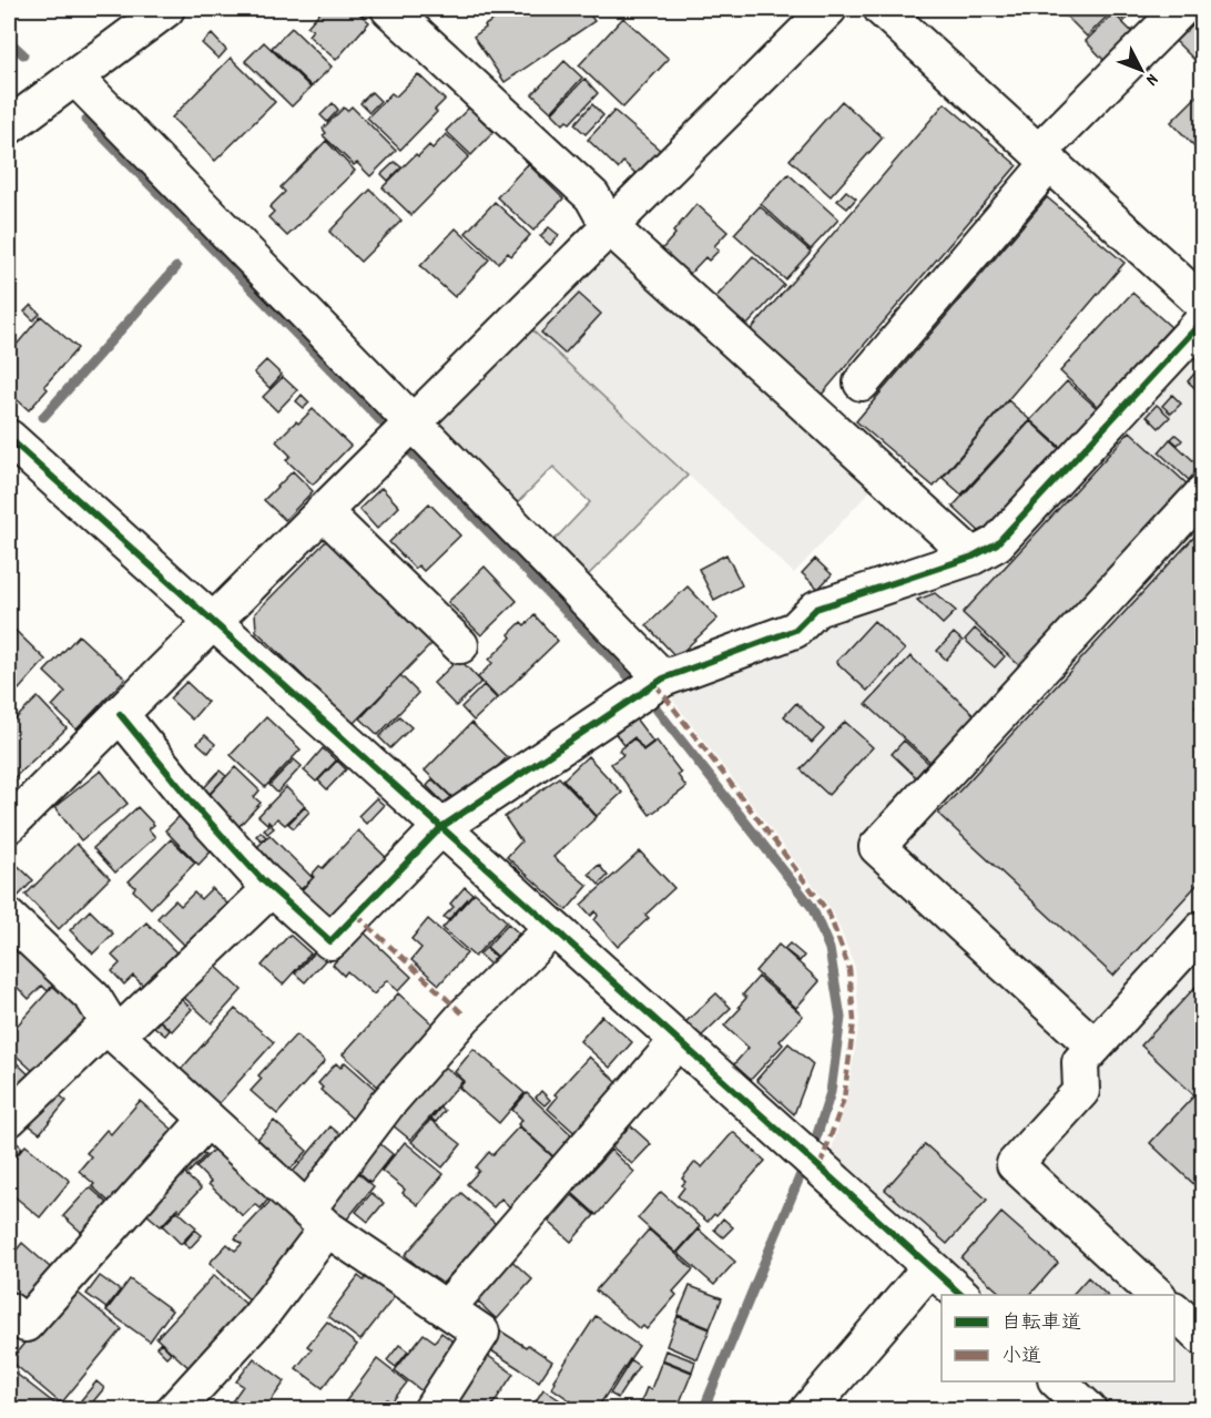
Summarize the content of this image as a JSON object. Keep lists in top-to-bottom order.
{
  "legend": ["自転車道", "小道"],
  "north": "bottom right"
}
